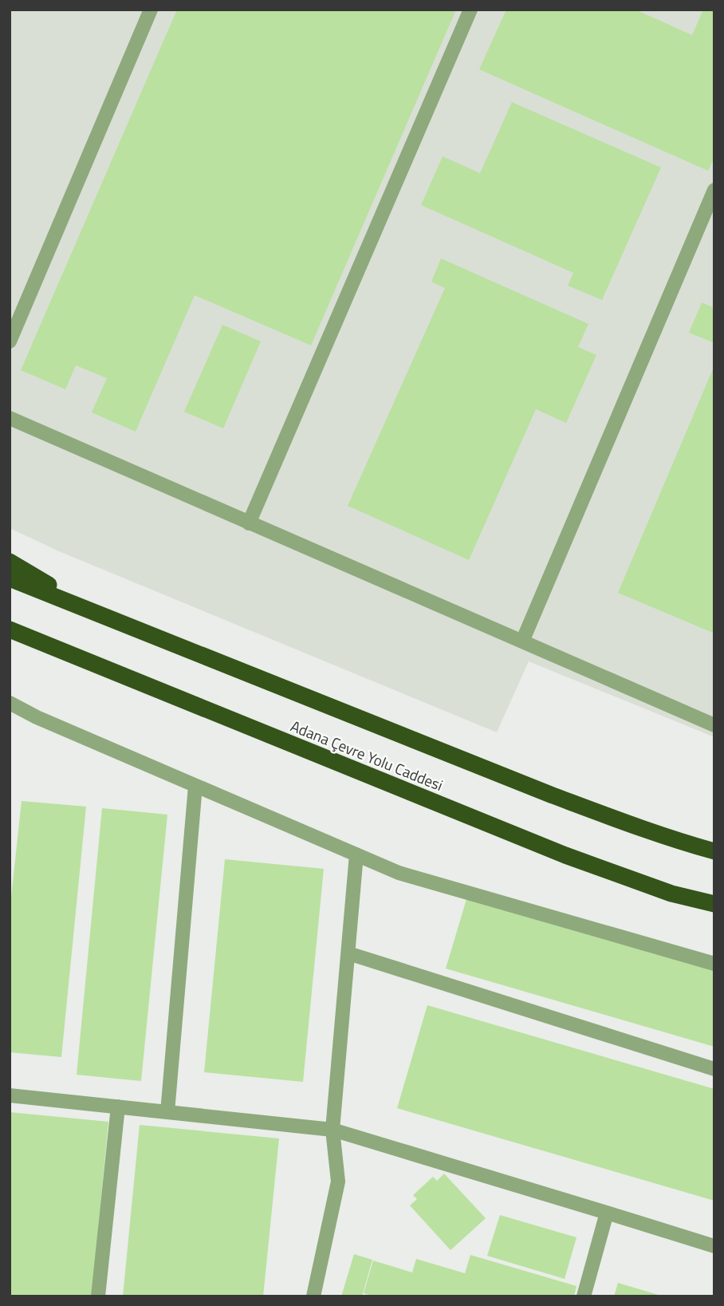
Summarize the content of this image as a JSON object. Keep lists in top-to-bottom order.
{
  "streets": {
    "highway": ["Adana Çevre Yolu Caddesi"]
  }
}
